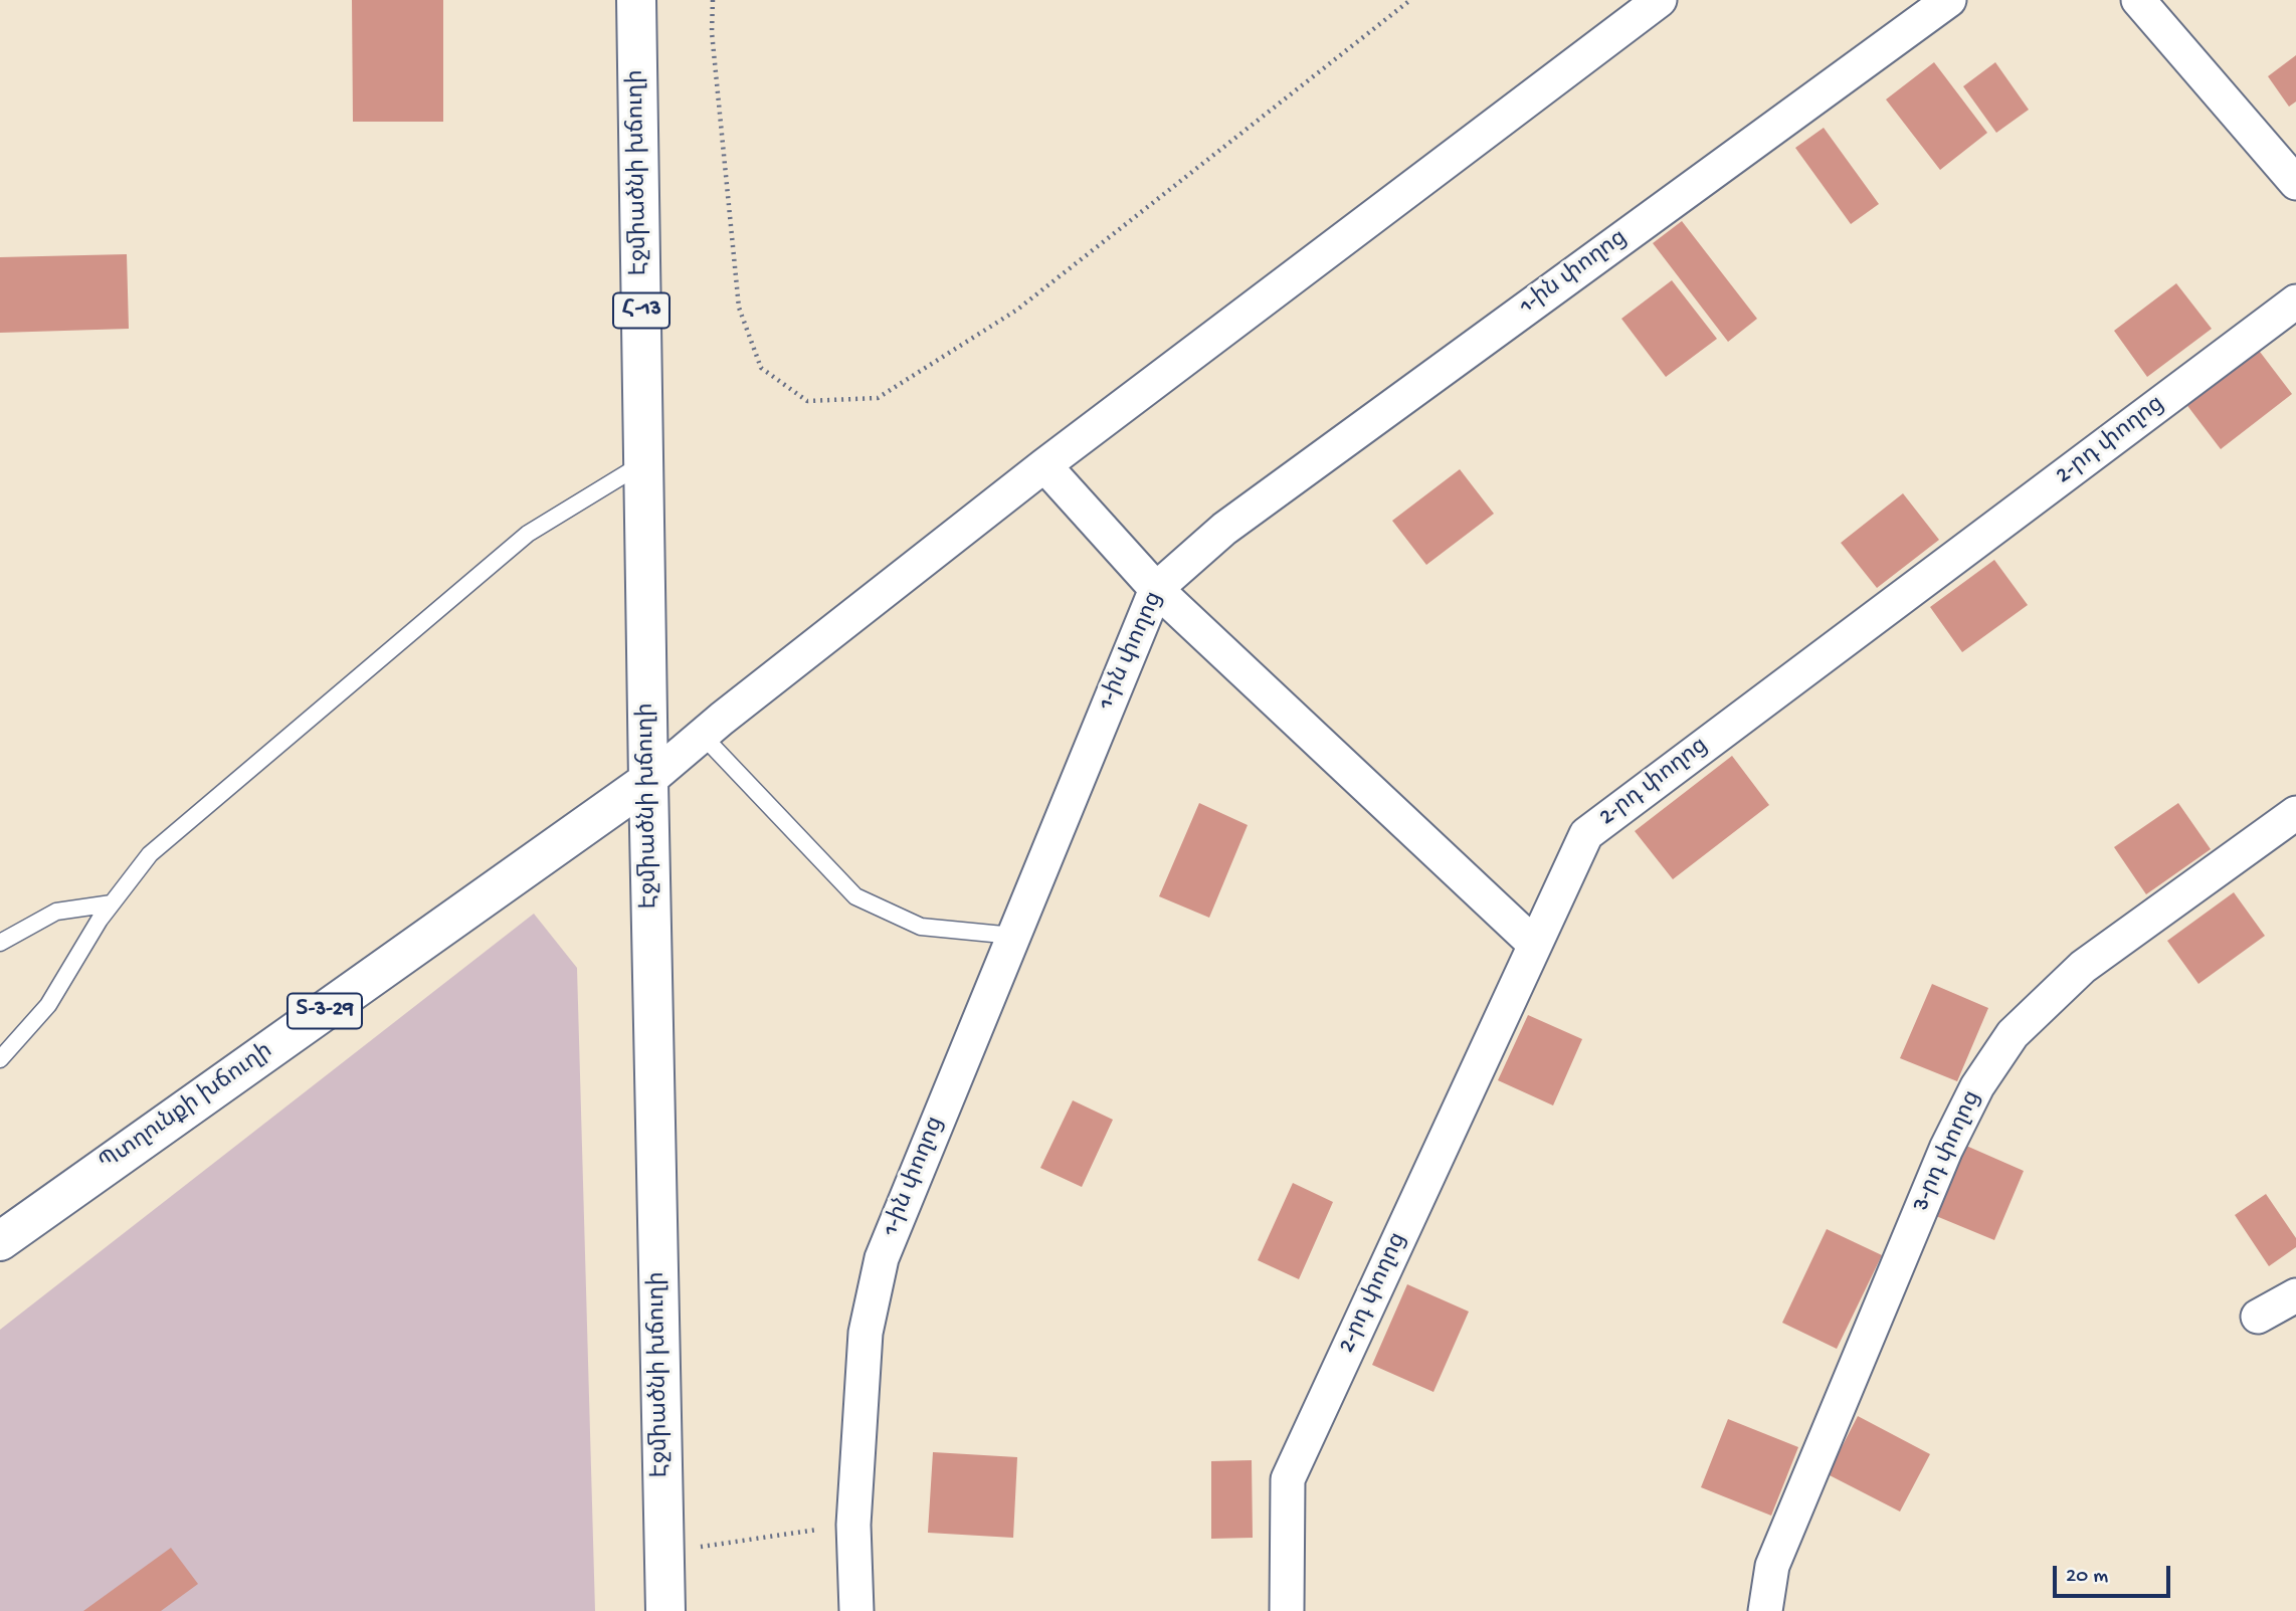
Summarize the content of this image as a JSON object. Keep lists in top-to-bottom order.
{
  "streets": {
    "main road": [
      "Էջմիածնի խճուղի",
      "Հ-13",
      "Տ-3-29",
      "Պտղունքի խճուղի"
    ],
    "street": ["1-ին փողոց", "2-րդ փողոց", "3-րդ փողոց"]
  },
  "crossings": [
    ["Էջմիածնի խճուղի", "Պտղունքի խճուղի"]
  ],
  "scale_bar": "20 m"
}
